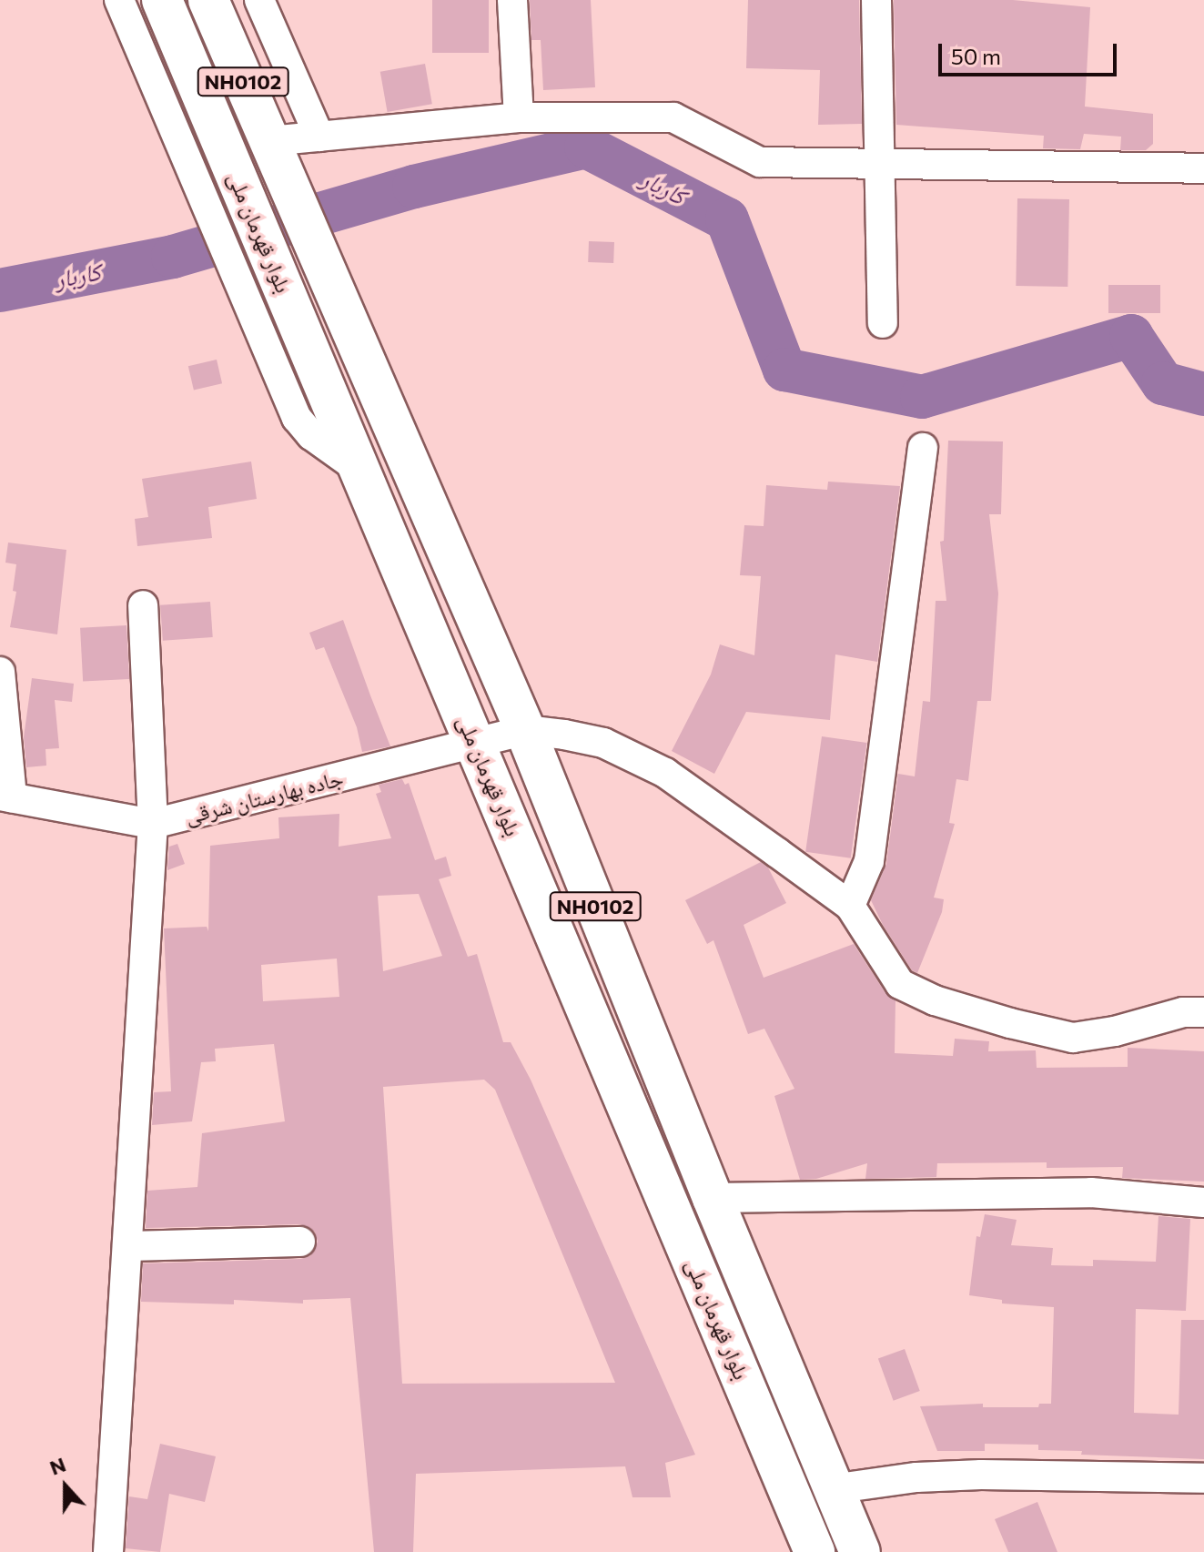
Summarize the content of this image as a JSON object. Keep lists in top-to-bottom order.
{
  "streets": {
    "highway": ["NH0102", "بلوار قهرمان ملی"],
    "street": ["جاده بهارستان شرقی"]
  },
  "crossings": [
    ["بلوار قهرمان ملی", "جاده بهارستان شرقی"]
  ],
  "water": ["کاربار"],
  "scale_bar": "50 m",
  "north": "top"
}
